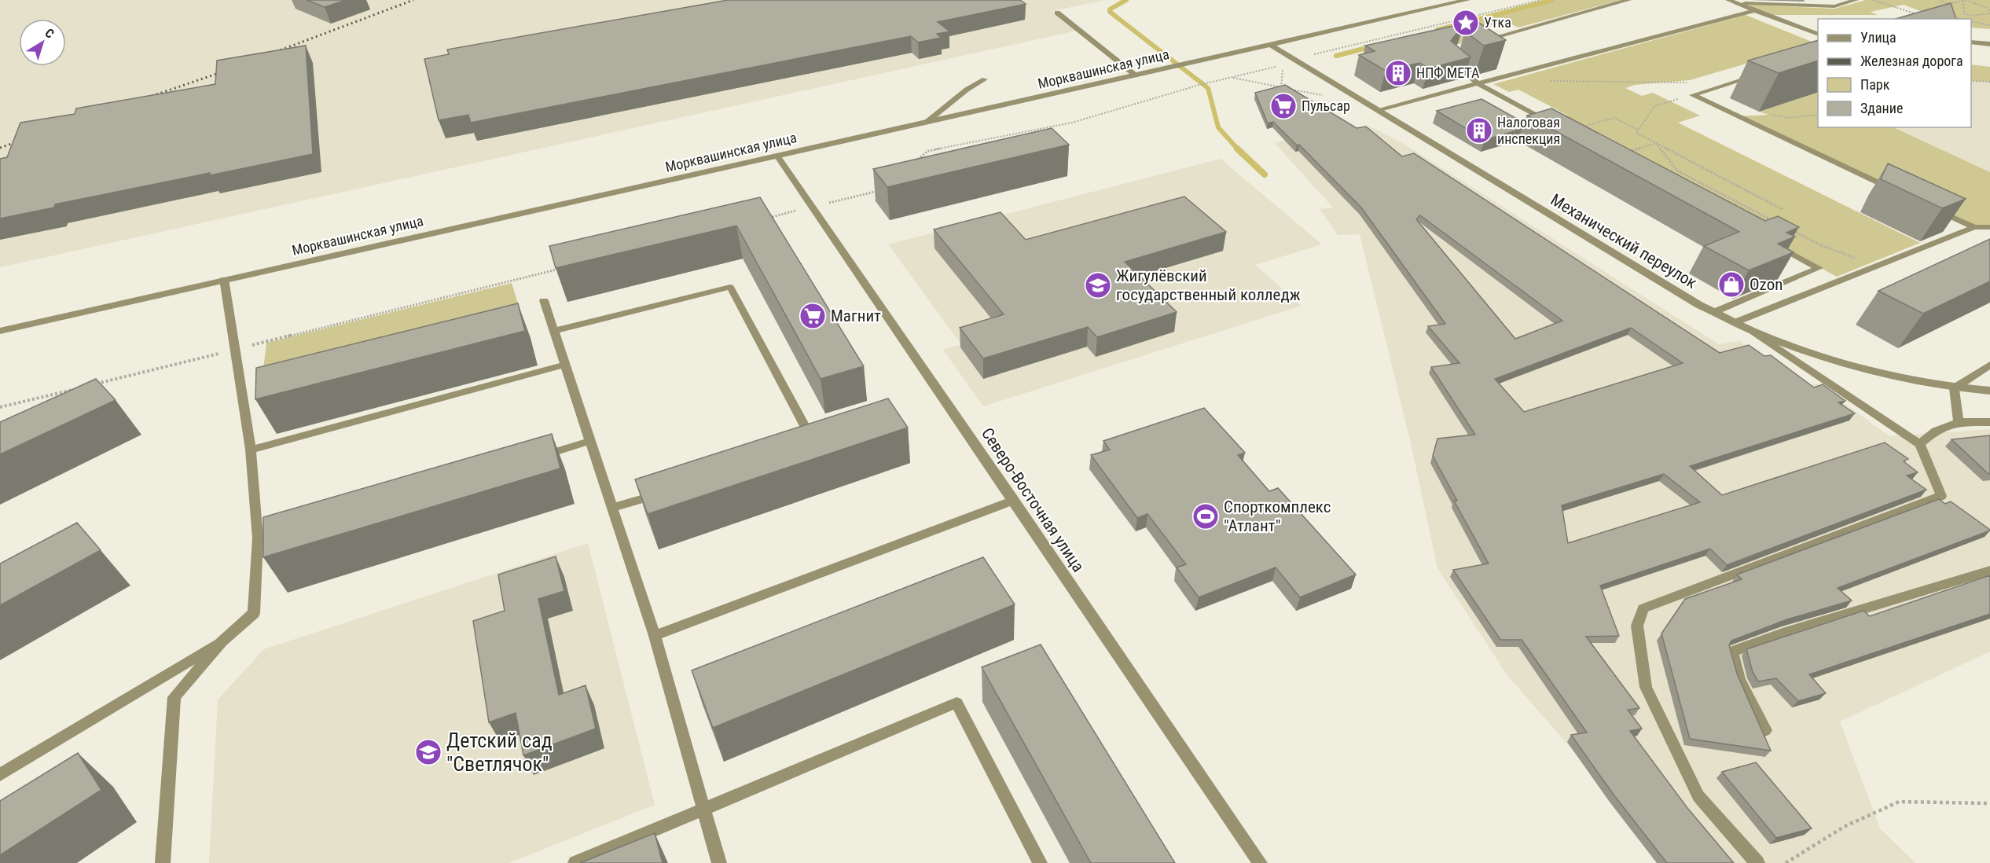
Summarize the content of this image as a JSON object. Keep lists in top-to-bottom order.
{
  "streets": {
    "street": ["Морквашинская улица", "Механический переулок"],
    "lane": ["Северо-Восточная улица"]
  },
  "crossings": [
    ["Морквашинская улица", "Механический переулок"],
    ["Морквашинская улица", "Северо-Восточная улица"]
  ],
  "places": {
    "place": ["Утка"],
    "building": ["НПФ МЕТА", "Налоговая инспекция"],
    "supermarket": ["Пульсар", "Магнит"],
    "shop": ["Ozon"],
    "school or university": ["Жигулёвский государственный колледж", "Детский сад \"Светлячок\""],
    "sports": ["Спорткомплекс \"Атлант\""]
  },
  "legend": [
    "Улица",
    "Железная дорога",
    "Парк",
    "Здание"
  ],
  "north": "top right"
}
